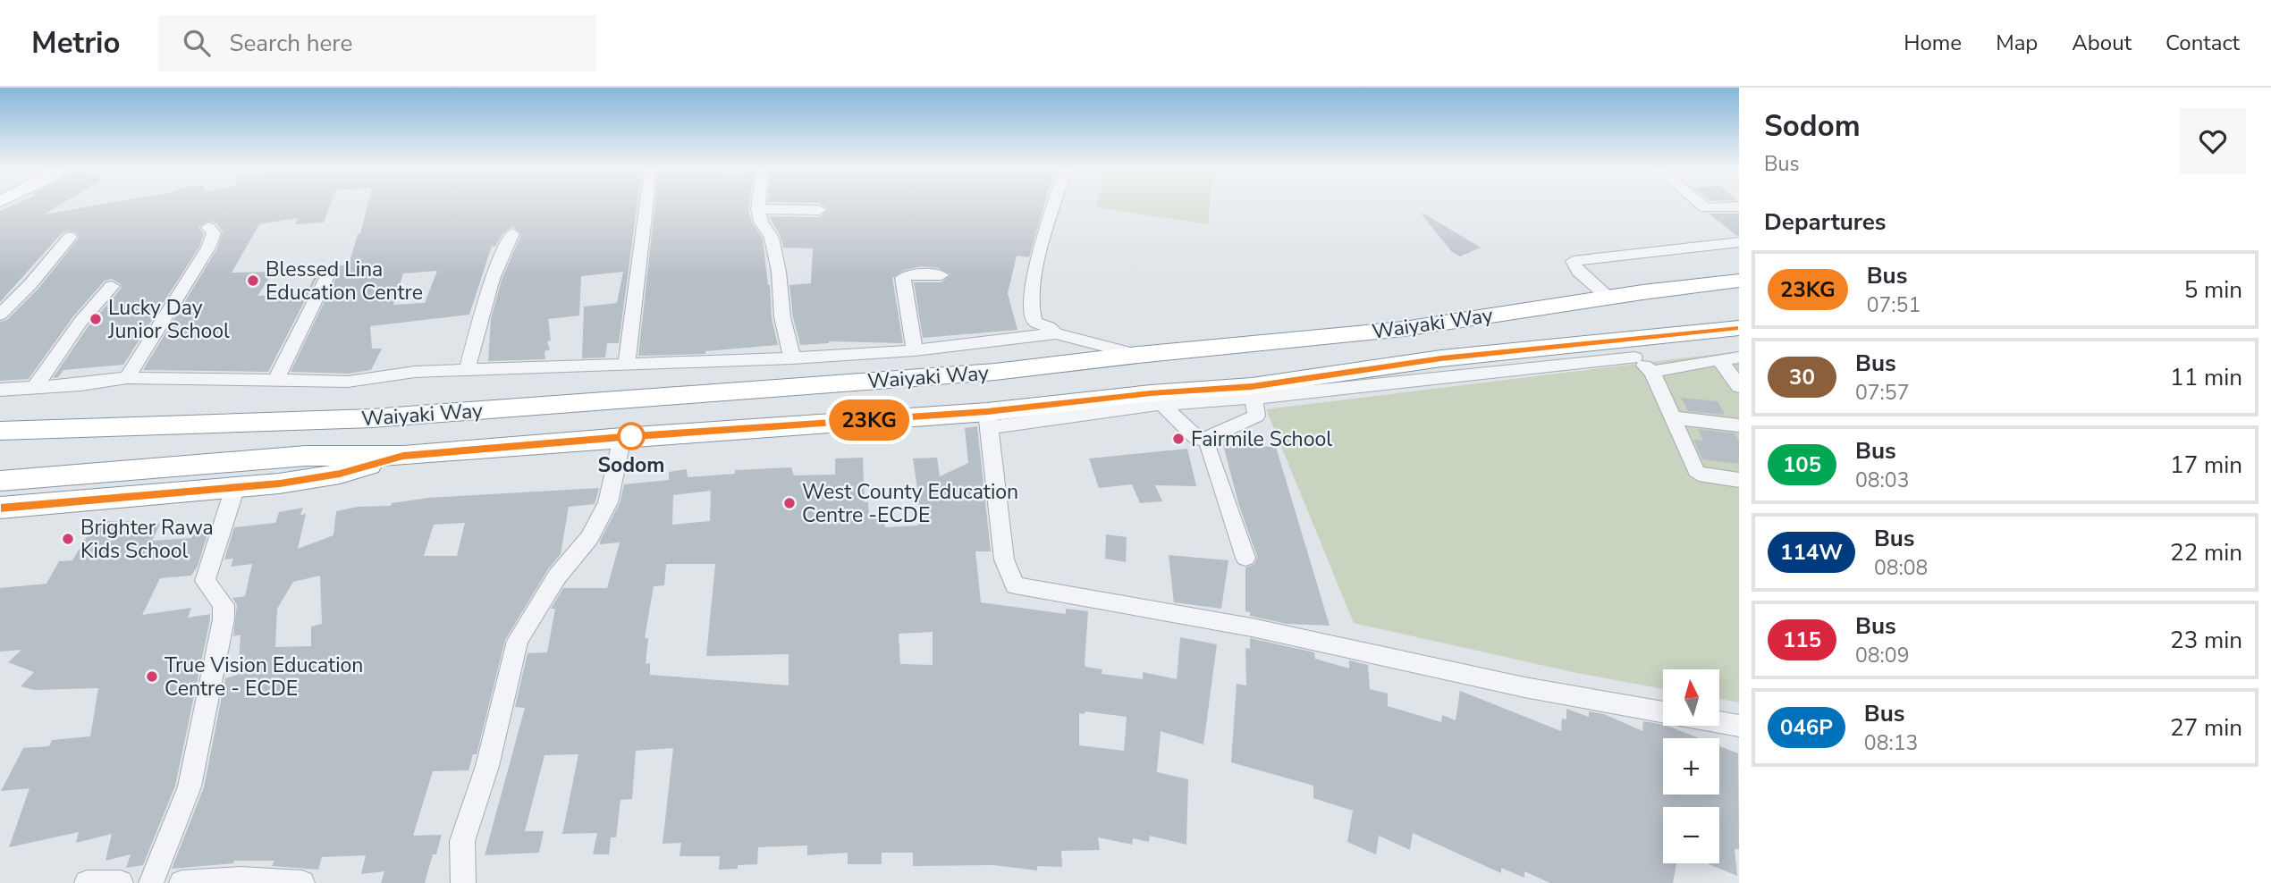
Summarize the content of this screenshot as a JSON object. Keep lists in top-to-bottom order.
{
  "streets": {
    "highway": ["Waiyaki Way"]
  },
  "places": [
    "Blessed Lina Education Centre",
    "Lucky Day Junior School",
    "Sodom",
    "Fairmile School",
    "West County Education Centre -ECDE",
    "Brighter Rawa Kids School",
    "True Vision Education Centre - ECDE"
  ],
  "lines": ["bus line 23KG"],
  "north": "top",
  "page": {
    "header": "Metrio",
    "search": "Search here",
    "nav": [
      "Home",
      "Map",
      "About",
      "Contact"
    ],
    "on_map": "23KG",
    "heading": [
      ["Sodom", "Bus"],
      "Departures"
    ],
    "list": [
      {
        "mark": "23KG",
        "name": "Bus",
        "note": "07:51",
        "value": "5 min"
      },
      {
        "mark": "30",
        "name": "Bus",
        "note": "07:57",
        "value": "11 min"
      },
      {
        "mark": "105",
        "name": "Bus",
        "note": "08:03",
        "value": "17 min"
      },
      {
        "mark": "114W",
        "name": "Bus",
        "note": "08:08",
        "value": "22 min"
      },
      {
        "mark": "115",
        "name": "Bus",
        "note": "08:09",
        "value": "23 min"
      },
      {
        "mark": "046P",
        "name": "Bus",
        "note": "08:13",
        "value": "27 min"
      }
    ],
    "map_buttons": ["+", "−"]
  }
}
